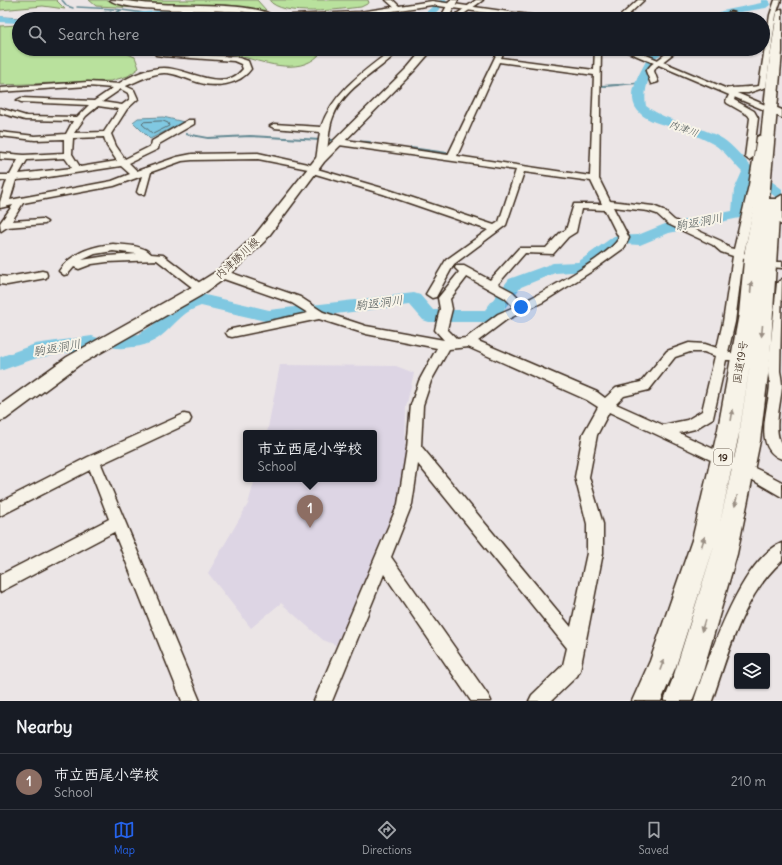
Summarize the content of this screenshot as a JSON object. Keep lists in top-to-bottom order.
{
  "streets": {
    "highway": ["国道19号", "19"],
    "main road": ["内津勝川線"]
  },
  "water": ["内津川", "駒返洞川"],
  "page": {
    "search": "Search here",
    "popup": ["市立西尾小学校", "School"],
    "pins": "1",
    "heading": "Nearby",
    "list": [
      {
        "mark": "1",
        "name": "市立西尾小学校",
        "note": "School",
        "value": "210 m"
      }
    ],
    "nav": ["Map", "Directions", "Saved"]
  }
}
